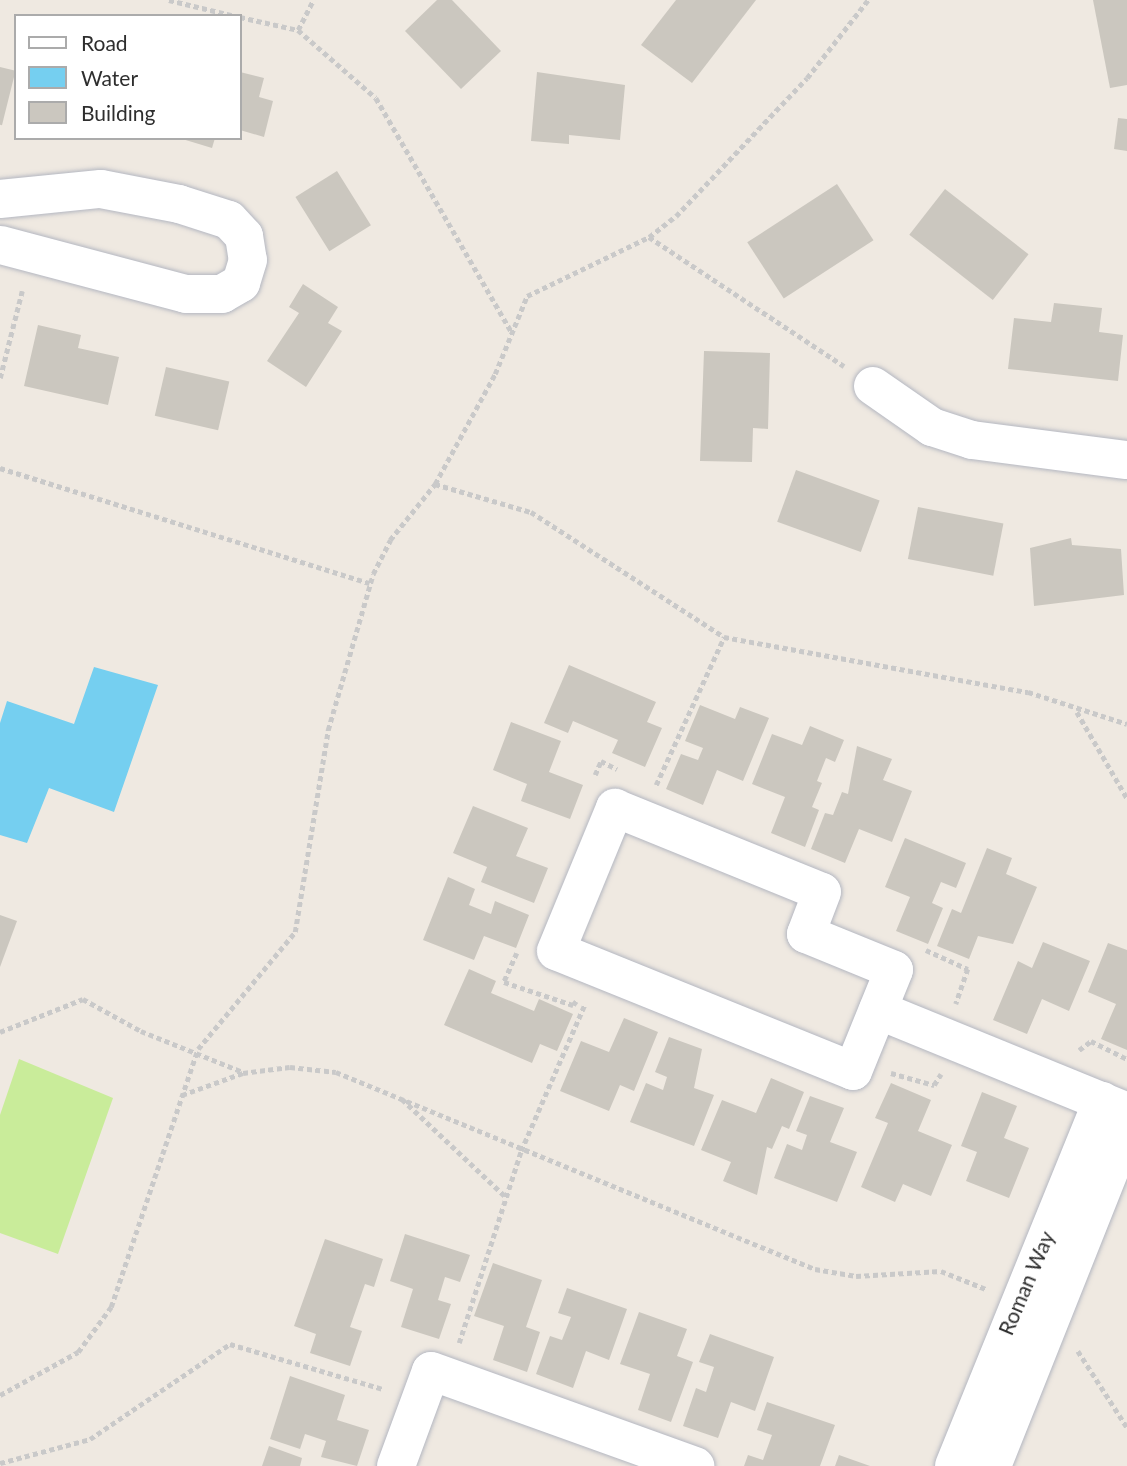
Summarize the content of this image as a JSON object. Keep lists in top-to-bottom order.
{
  "streets": {
    "street": ["Roman Way"]
  },
  "legend": ["Road", "Water", "Building"]
}
